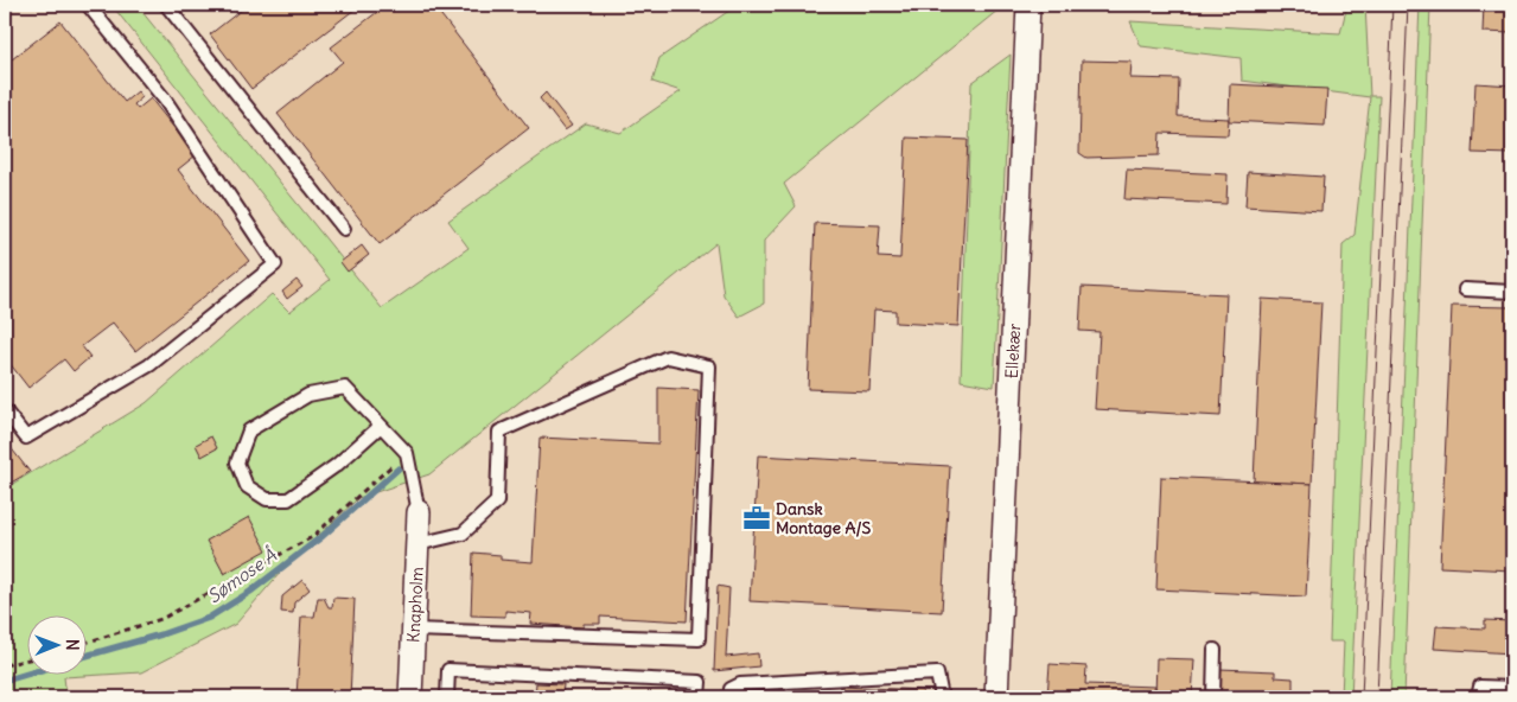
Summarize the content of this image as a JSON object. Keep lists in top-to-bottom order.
{
  "streets": {
    "street": ["Ellekær", "Knapholm"]
  },
  "water": ["Sømose Å"],
  "places": {
    "office": ["Dansk Montage A/S"]
  },
  "north": "right"
}
